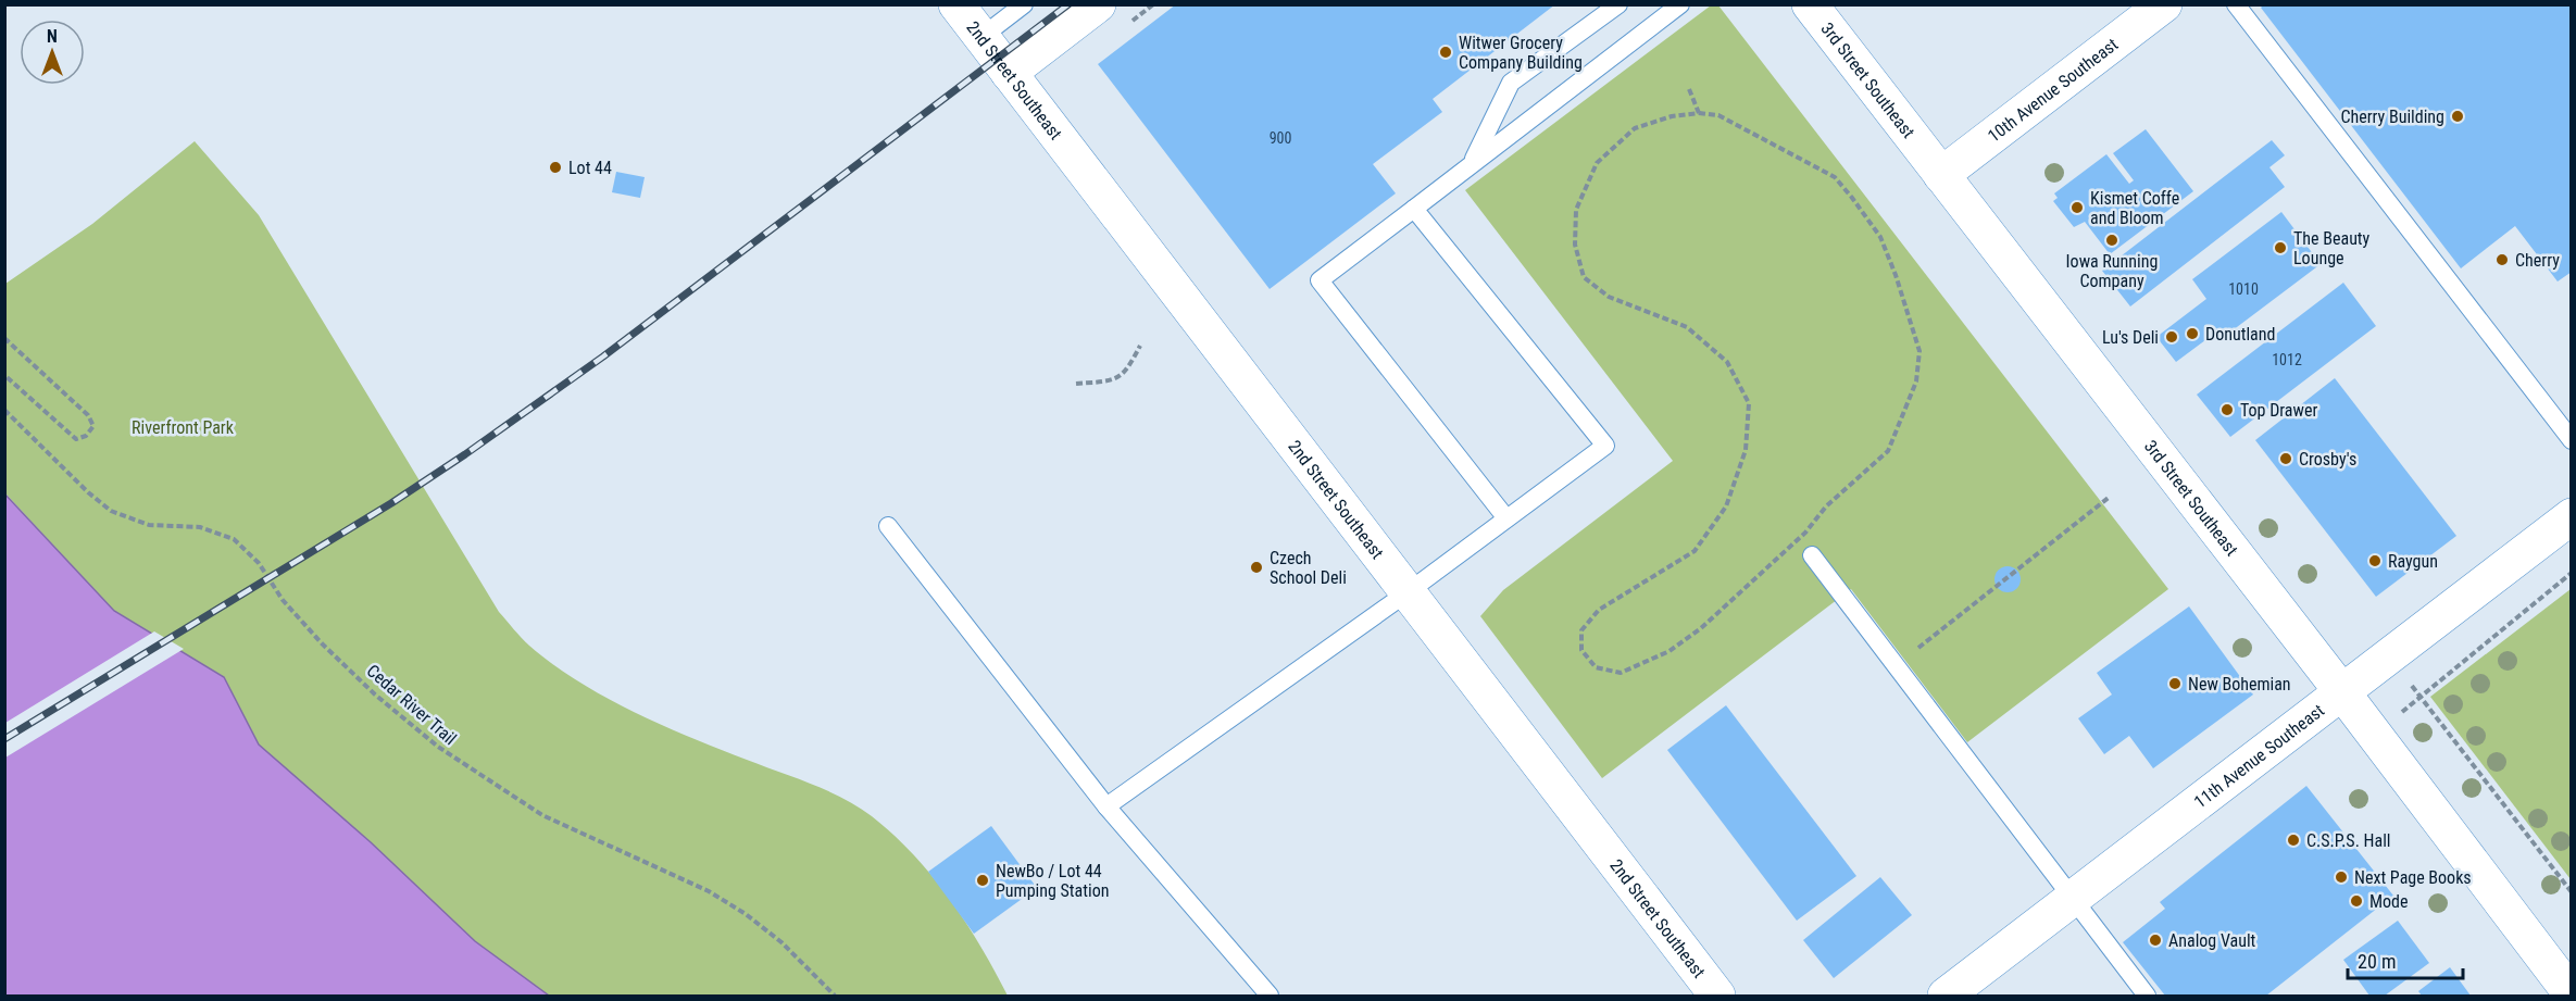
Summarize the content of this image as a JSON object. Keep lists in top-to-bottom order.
{
  "streets": {
    "street": [
      "3rd Street Southeast",
      "2nd Street Southeast",
      "10th Avenue Southeast",
      "11th Avenue Southeast"
    ],
    "path": ["Cedar River Trail"]
  },
  "crossings": [
    ["3rd Street Southeast", "10th Avenue Southeast"],
    ["3rd Street Southeast", "11th Avenue Southeast"]
  ],
  "parks": ["Riverfront Park"],
  "places": [
    "Witwer Grocery Company Building",
    "Cherry Building",
    "Lot 44",
    "Kismet Coffe and Bloom",
    "Iowa Running Company",
    "The Beauty Lounge",
    "Cherry",
    "Donutland",
    "Lu's Deli",
    "Top Drawer",
    "Crosby's",
    "Raygun",
    "Czech School Deli",
    "New Bohemian",
    "C.S.P.S. Hall",
    "Next Page Books",
    "NewBo / Lot 44 Pumping Station",
    "Mode",
    "Analog Vault"
  ],
  "house_numbers": ["900", "1010", "1012"],
  "scale_bar": "20 m",
  "north": "top"
}
